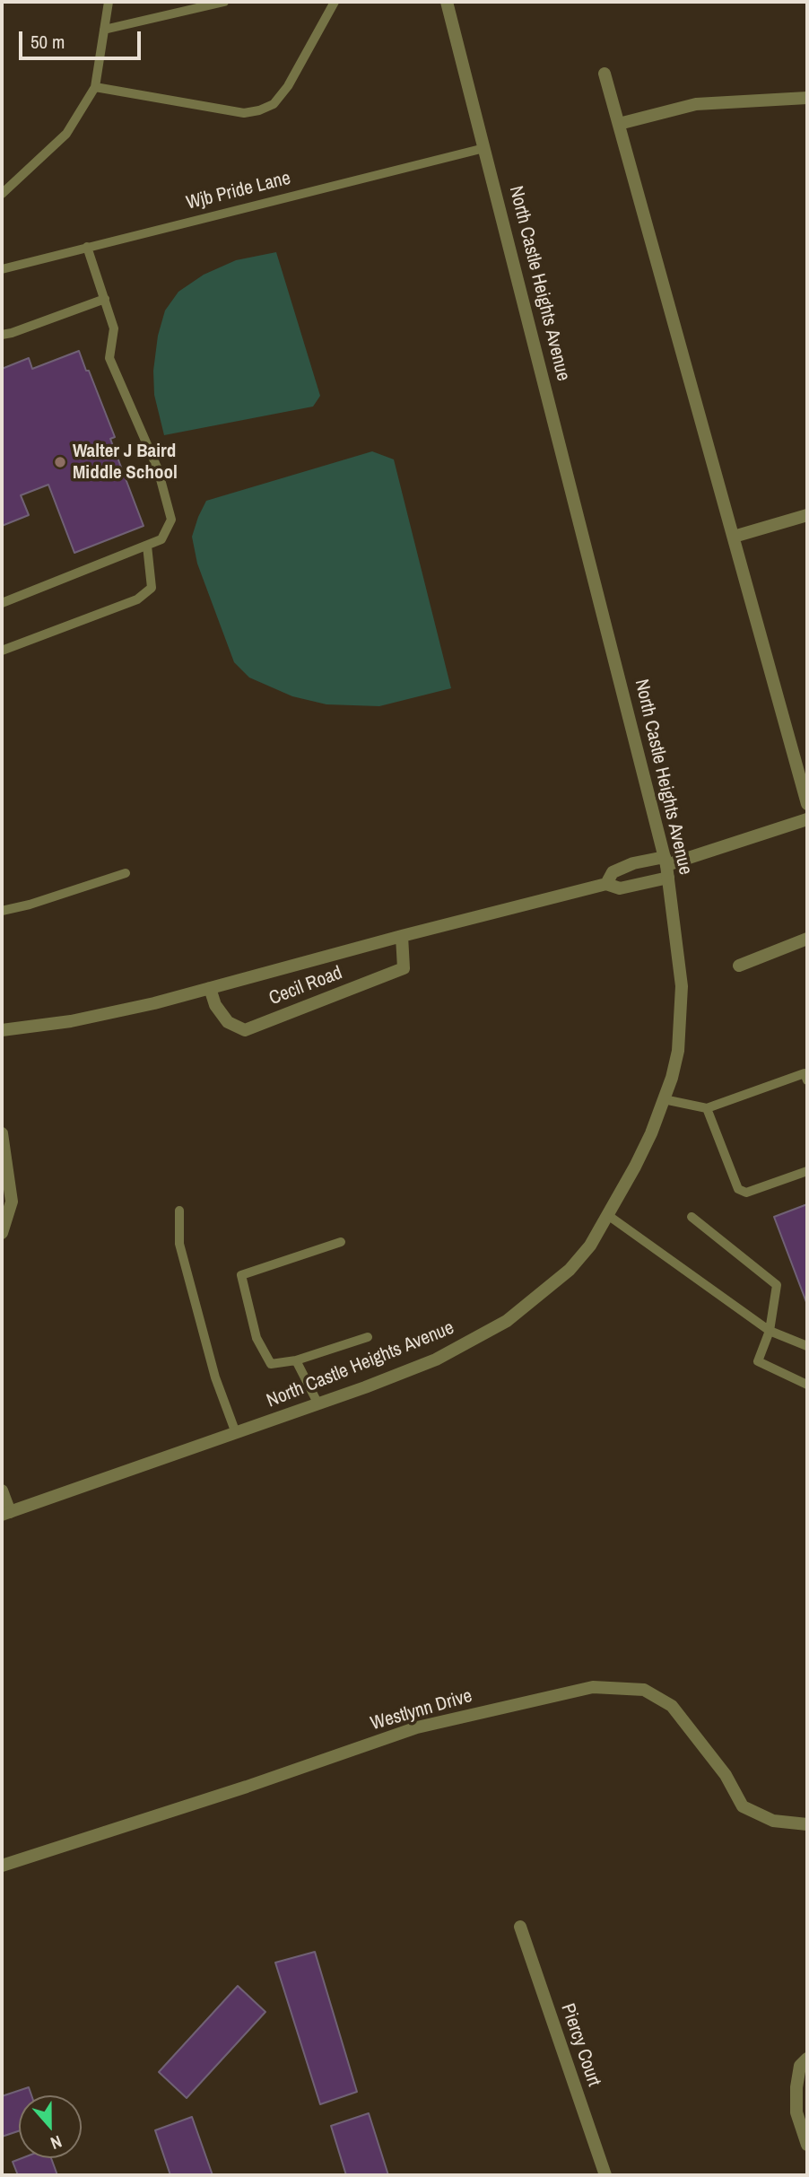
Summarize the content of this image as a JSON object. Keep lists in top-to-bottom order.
{
  "streets": {
    "street": [
      "North Castle Heights Avenue",
      "Cecil Road",
      "Westlynn Drive",
      "Piercy Court"
    ],
    "lane": ["Wjb Pride Lane"]
  },
  "crossings": [
    ["Wjb Pride Lane", "North Castle Heights Avenue"]
  ],
  "places": ["Walter J Baird Middle School"],
  "scale_bar": "50 m",
  "north": "bottom"
}
